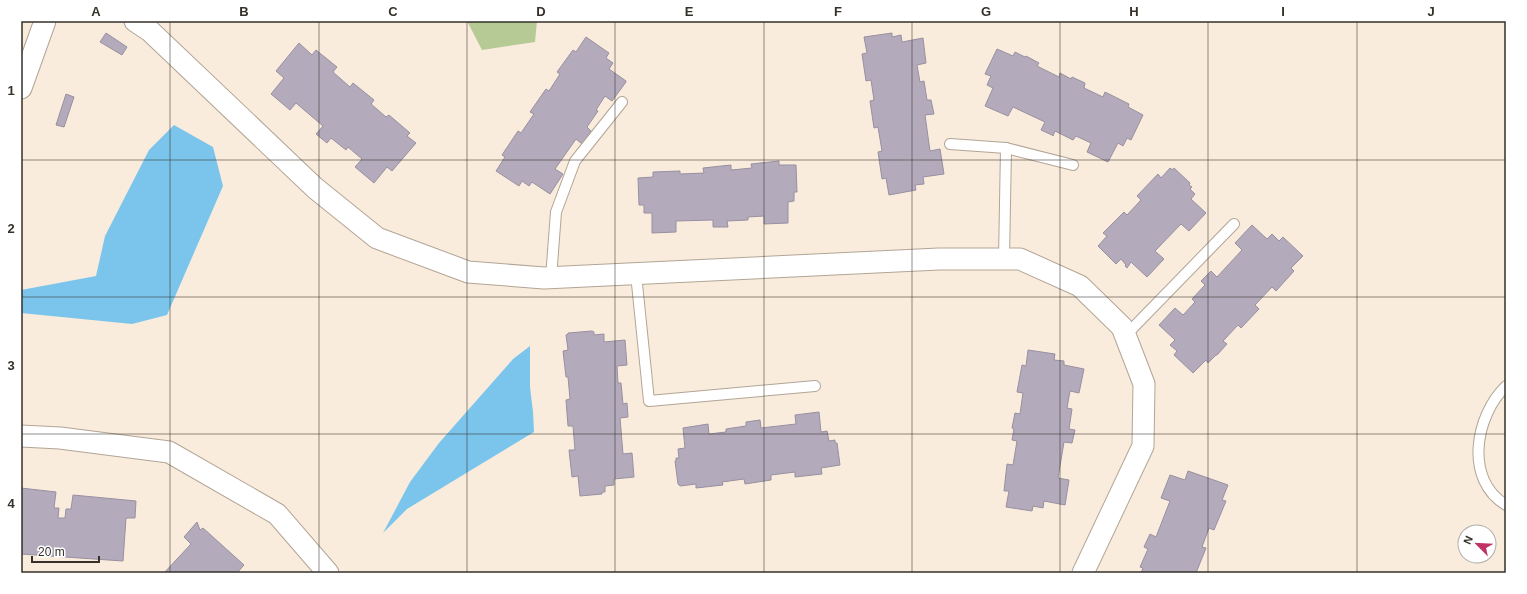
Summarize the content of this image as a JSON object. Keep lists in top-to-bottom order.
{
  "scale_bar": "20 m",
  "north": "top left",
  "grid": {
    "columns": [
      "A",
      "B",
      "C",
      "D",
      "E",
      "F",
      "G",
      "H",
      "I",
      "J"
    ],
    "rows": [
      "1",
      "2",
      "3",
      "4"
    ]
  }
}
